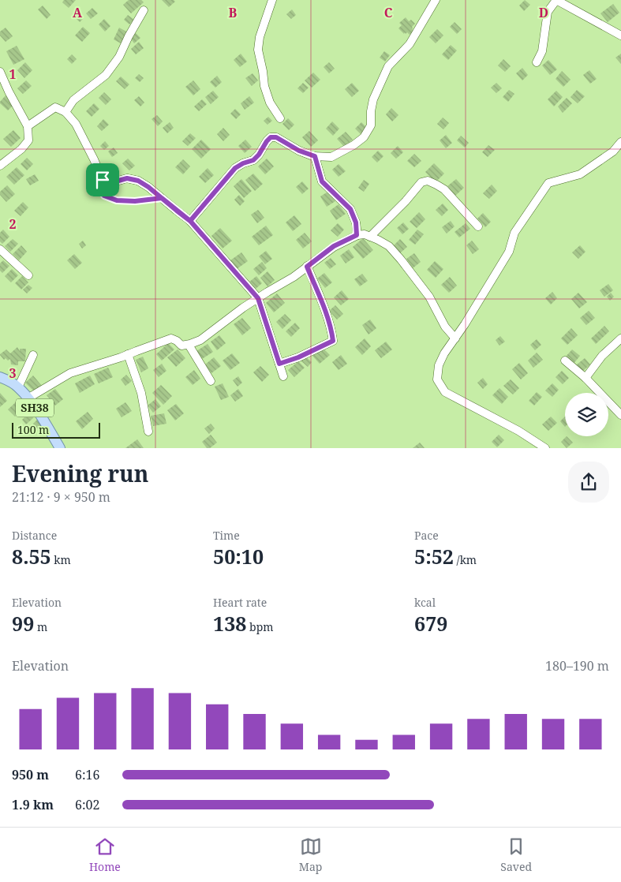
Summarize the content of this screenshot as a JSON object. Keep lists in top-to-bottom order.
{
  "streets": {
    "main road": ["SH38"]
  },
  "scale_bar": "100 m",
  "page": {
    "scale": "100 m",
    "heading": ["Evening run", "21:12 · 9 × 950 m"],
    "stats": [
      ["Distance", "8.55 km"],
      ["Time", "50:10"],
      ["Pace", "5:52 /km"],
      ["Elevation", "99 m"],
      ["Heart rate", "138 bpm"],
      ["kcal", "679"]
    ],
    "chart": ["Elevation", "180–190 m"],
    "list": [
      {
        "name": "950 m",
        "note": "6:16"
      },
      {
        "name": "1.9 km",
        "note": "6:02"
      }
    ],
    "tabs": ["Home", "Map", "Saved"]
  },
  "grid": {
    "columns": [
      "A",
      "B",
      "C",
      "D"
    ],
    "rows": ["1", "2", "3"]
  }
}
